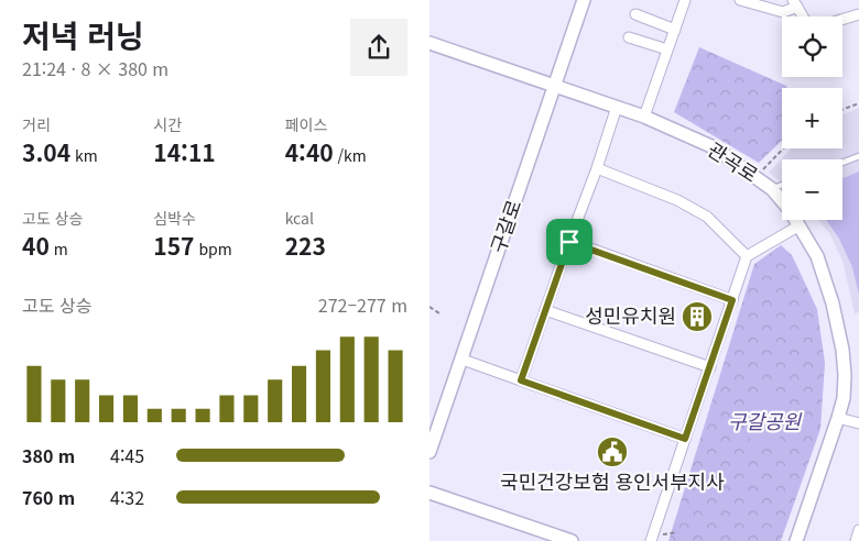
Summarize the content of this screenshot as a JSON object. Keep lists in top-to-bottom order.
{
  "streets": {
    "street": ["관곡로", "구갈로"]
  },
  "crossings": [
    ["관곡로", "구갈로"]
  ],
  "parks": ["구갈공원"],
  "places": {
    "building": ["성민유치원"],
    "public building": ["국민건강보험 용인서부지사"]
  },
  "page": {
    "heading": ["저녁 러닝", "21:24 · 8 × 380 m"],
    "map_buttons": ["+", "−"],
    "stats": [
      ["거리", "3.04 km"],
      ["시간", "14:11"],
      ["페이스", "4:40 /km"],
      ["고도 상승", "40 m"],
      ["심박수", "157 bpm"],
      ["kcal", "223"]
    ],
    "chart": ["고도 상승", "272–277 m"],
    "list": [
      {
        "name": "380 m",
        "note": "4:45"
      },
      {
        "name": "760 m",
        "note": "4:32"
      }
    ]
  }
}
